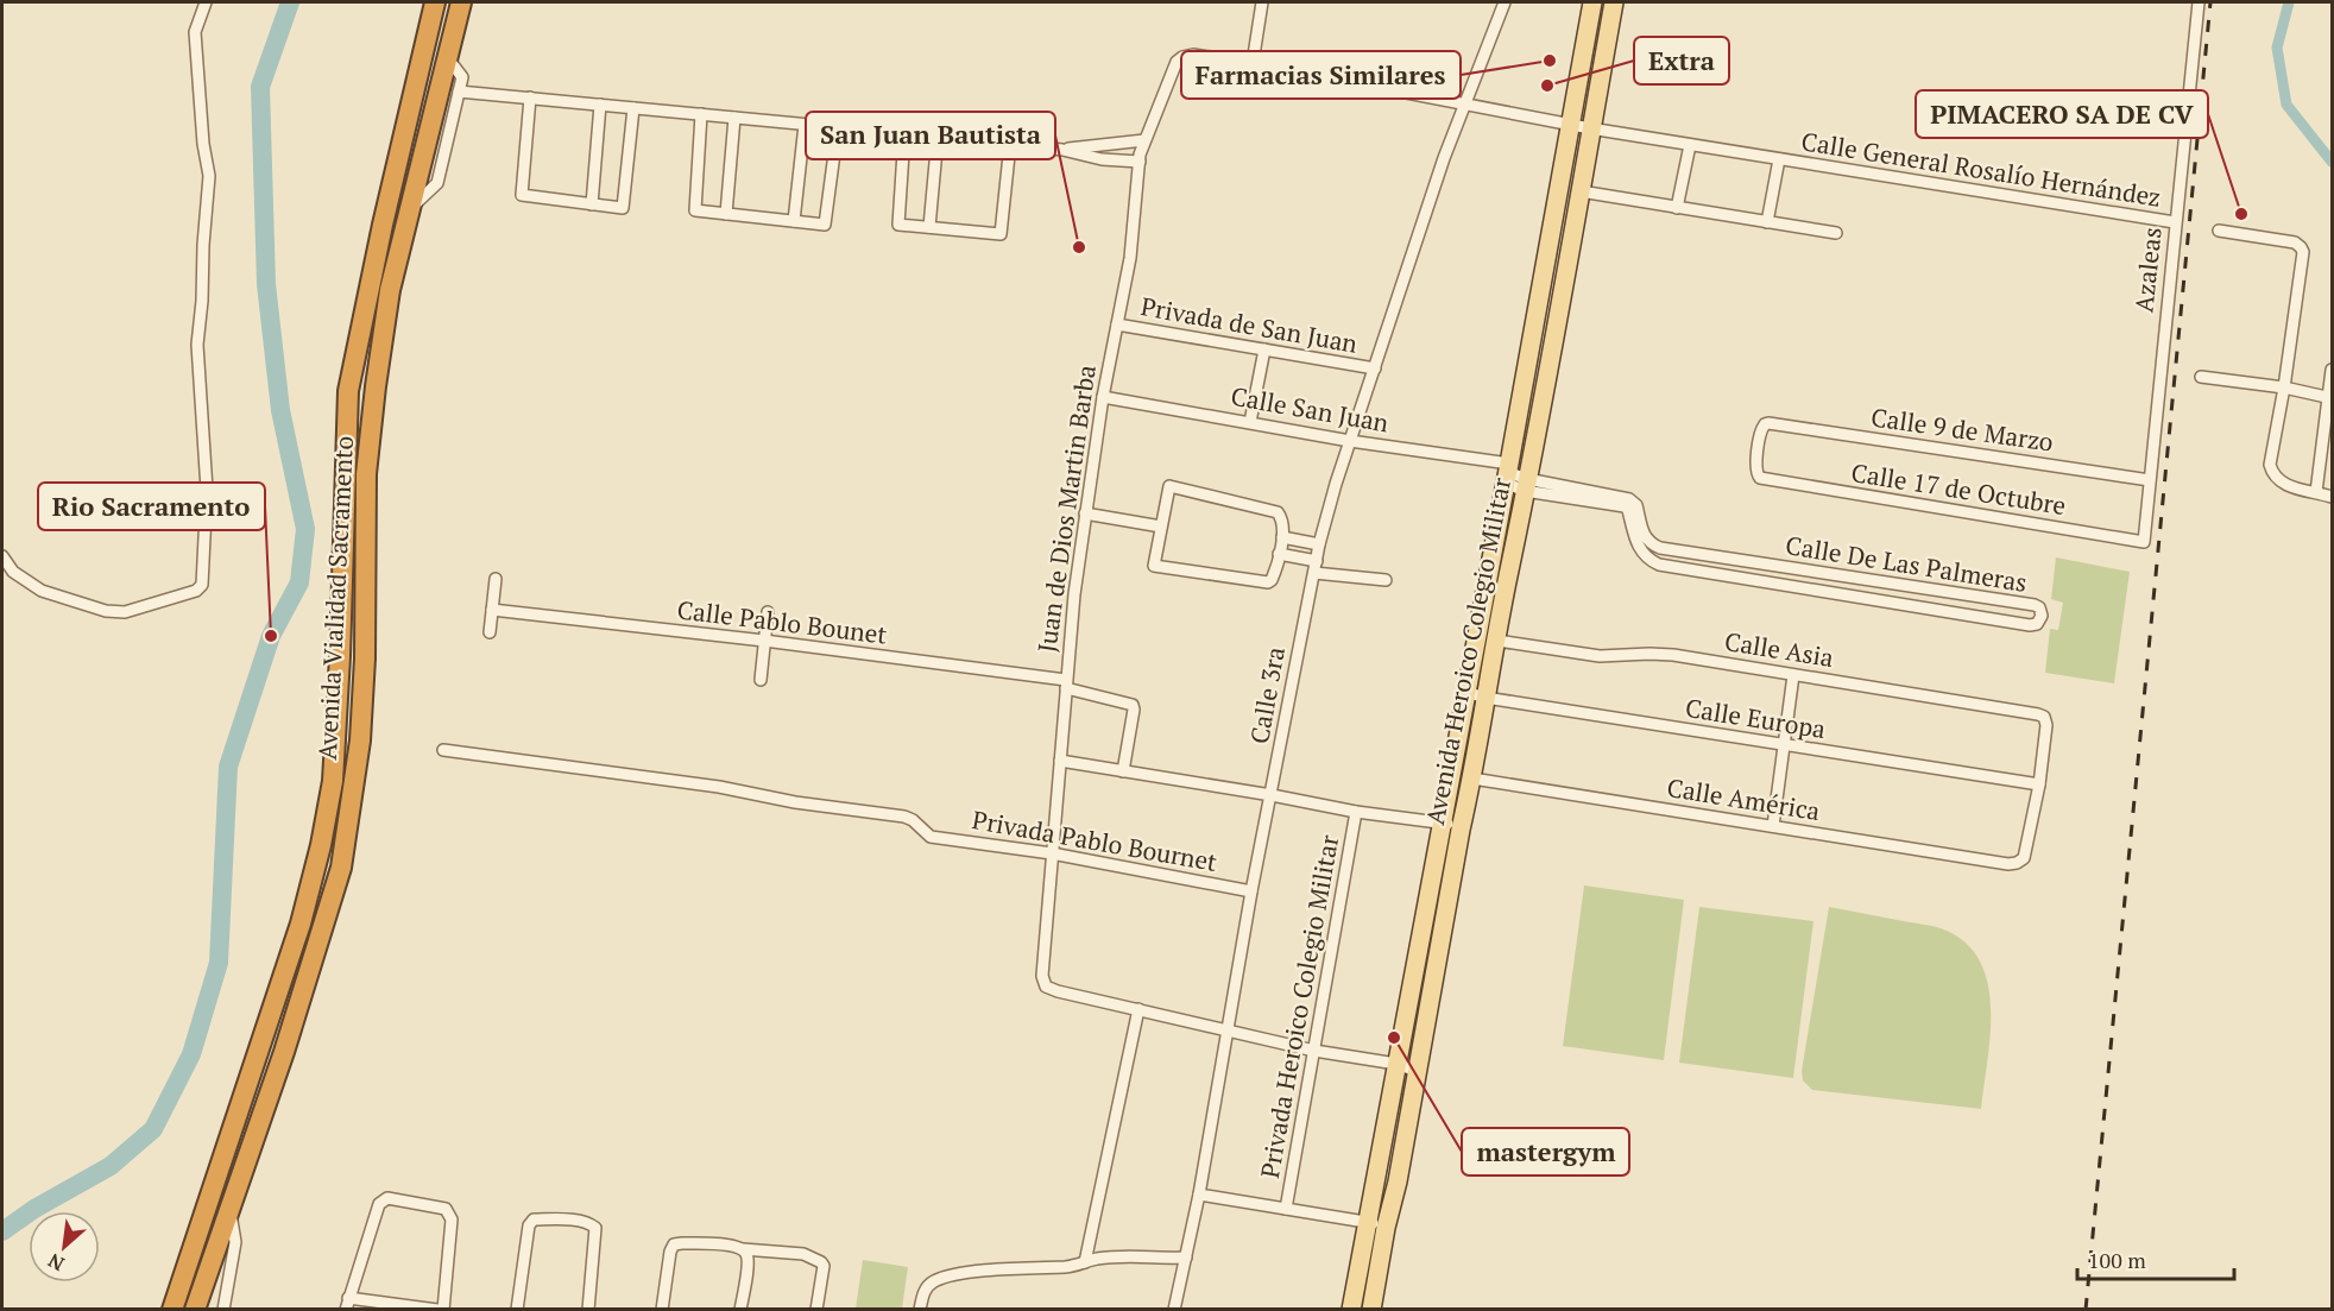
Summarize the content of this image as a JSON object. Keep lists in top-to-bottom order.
{
  "streets": {
    "highway": ["Avenida Vialidad Sacramento"],
    "main road": ["Avenida Heroico Colegio Militar"],
    "street": [
      "Calle General Rosalío Hernández",
      "Azaleas",
      "Privada de San Juan",
      "Calle San Juan",
      "Calle 9 de Marzo",
      "Calle 17 de Octubre",
      "Juan de Dios Martin Barba",
      "Calle De Las Palmeras",
      "Calle Pablo Bounet",
      "Calle Asia",
      "Calle 3ra",
      "Calle Europa",
      "Calle América",
      "Privada Pablo Bournet",
      "Privada Heroico Colegio Militar"
    ]
  },
  "crossings": [
    ["Calle General Rosalío Hernández", "Azaleas"],
    ["Calle General Rosalío Hernández", "Juan de Dios Martin Barba"],
    ["Calle General Rosalío Hernández", "Avenida Heroico Colegio Militar"],
    ["Calle General Rosalío Hernández", "Calle 3ra"],
    ["Azaleas", "Calle 9 de Marzo"],
    ["Azaleas", "Calle 17 de Octubre"],
    ["Privada de San Juan", "Juan de Dios Martin Barba"],
    ["Privada de San Juan", "Calle 3ra"],
    ["Calle San Juan", "Juan de Dios Martin Barba"],
    ["Calle San Juan", "Avenida Heroico Colegio Militar"],
    ["Calle San Juan", "Calle 3ra"],
    ["Calle 9 de Marzo", "Calle 17 de Octubre"],
    ["Juan de Dios Martin Barba", "Calle Pablo Bounet"],
    ["Juan de Dios Martin Barba", "Privada Pablo Bournet"],
    ["Calle Asia", "Avenida Heroico Colegio Militar"],
    ["Calle Asia", "Calle Europa"],
    ["Calle Asia", "Calle América"],
    ["Avenida Heroico Colegio Militar", "Calle Europa"],
    ["Avenida Heroico Colegio Militar", "Calle América"],
    ["Calle 3ra", "Privada Pablo Bournet"],
    ["Calle Europa", "Calle América"]
  ],
  "places": [
    "Farmacias Similares",
    "Extra",
    "PIMACERO SA DE CV",
    "San Juan Bautista",
    "Rio Sacramento",
    "mastergym"
  ],
  "scale_bar": "100 m",
  "north": "bottom left"
}
